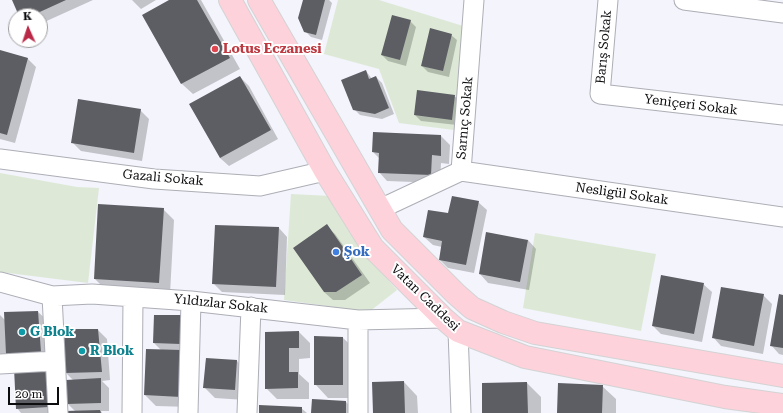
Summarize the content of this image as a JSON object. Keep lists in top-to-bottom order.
{
  "streets": {
    "main road": ["Vatan Caddesi"],
    "street": [
      "Barış Sokak",
      "Yeniçeri Sokak",
      "Sarnıç Sokak",
      "Gazali Sokak",
      "Nesligül Sokak",
      "Yıldızlar Sokak"
    ]
  },
  "crossings": [
    ["Barış Sokak", "Yeniçeri Sokak"],
    ["Sarnıç Sokak", "Nesligül Sokak"],
    ["Sarnıç Sokak", "Vatan Caddesi"],
    ["Gazali Sokak", "Vatan Caddesi"],
    ["Vatan Caddesi", "Yıldızlar Sokak"]
  ],
  "places": [
    "Lotus Eczanesi",
    "Şok",
    "G Blok",
    "R Blok"
  ],
  "scale_bar": "20 m",
  "north": "top"
}
